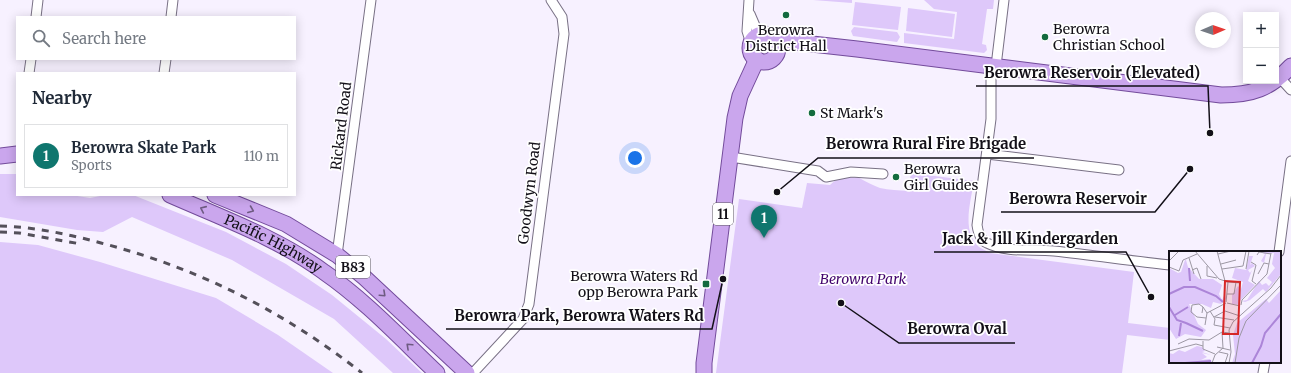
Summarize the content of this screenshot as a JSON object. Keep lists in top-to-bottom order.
{
  "streets": {
    "main road": ["11", "Pacific Highway", "B83"],
    "street": ["Rickard Road", "Goodwyn Road"]
  },
  "crossings": [
    ["Rickard Road", "Pacific Highway"]
  ],
  "parks": ["Berowra Park"],
  "places": {
    "other": [
      "Berowra District Hall",
      "Berowra Christian School",
      "St Mark's",
      "Berowra Reservoir (Elevated)",
      "Berowra Reservoir",
      "Berowra Girl Guides",
      "Berowra Rural Fire Brigade",
      "Berowra Park, Berowra Waters Rd",
      "Jack & Jill Kindergarden",
      "Berowra Oval"
    ],
    "transit": ["Berowra Waters Rd opp Berowra Park"]
  },
  "north": "right",
  "page": {
    "map_buttons": ["+", "−"],
    "search": "Search here",
    "heading": "Nearby",
    "list": [
      {
        "mark": "1",
        "name": "Berowra Skate Park",
        "note": "Sports",
        "value": "110 m"
      }
    ],
    "pins": "1"
  }
}
